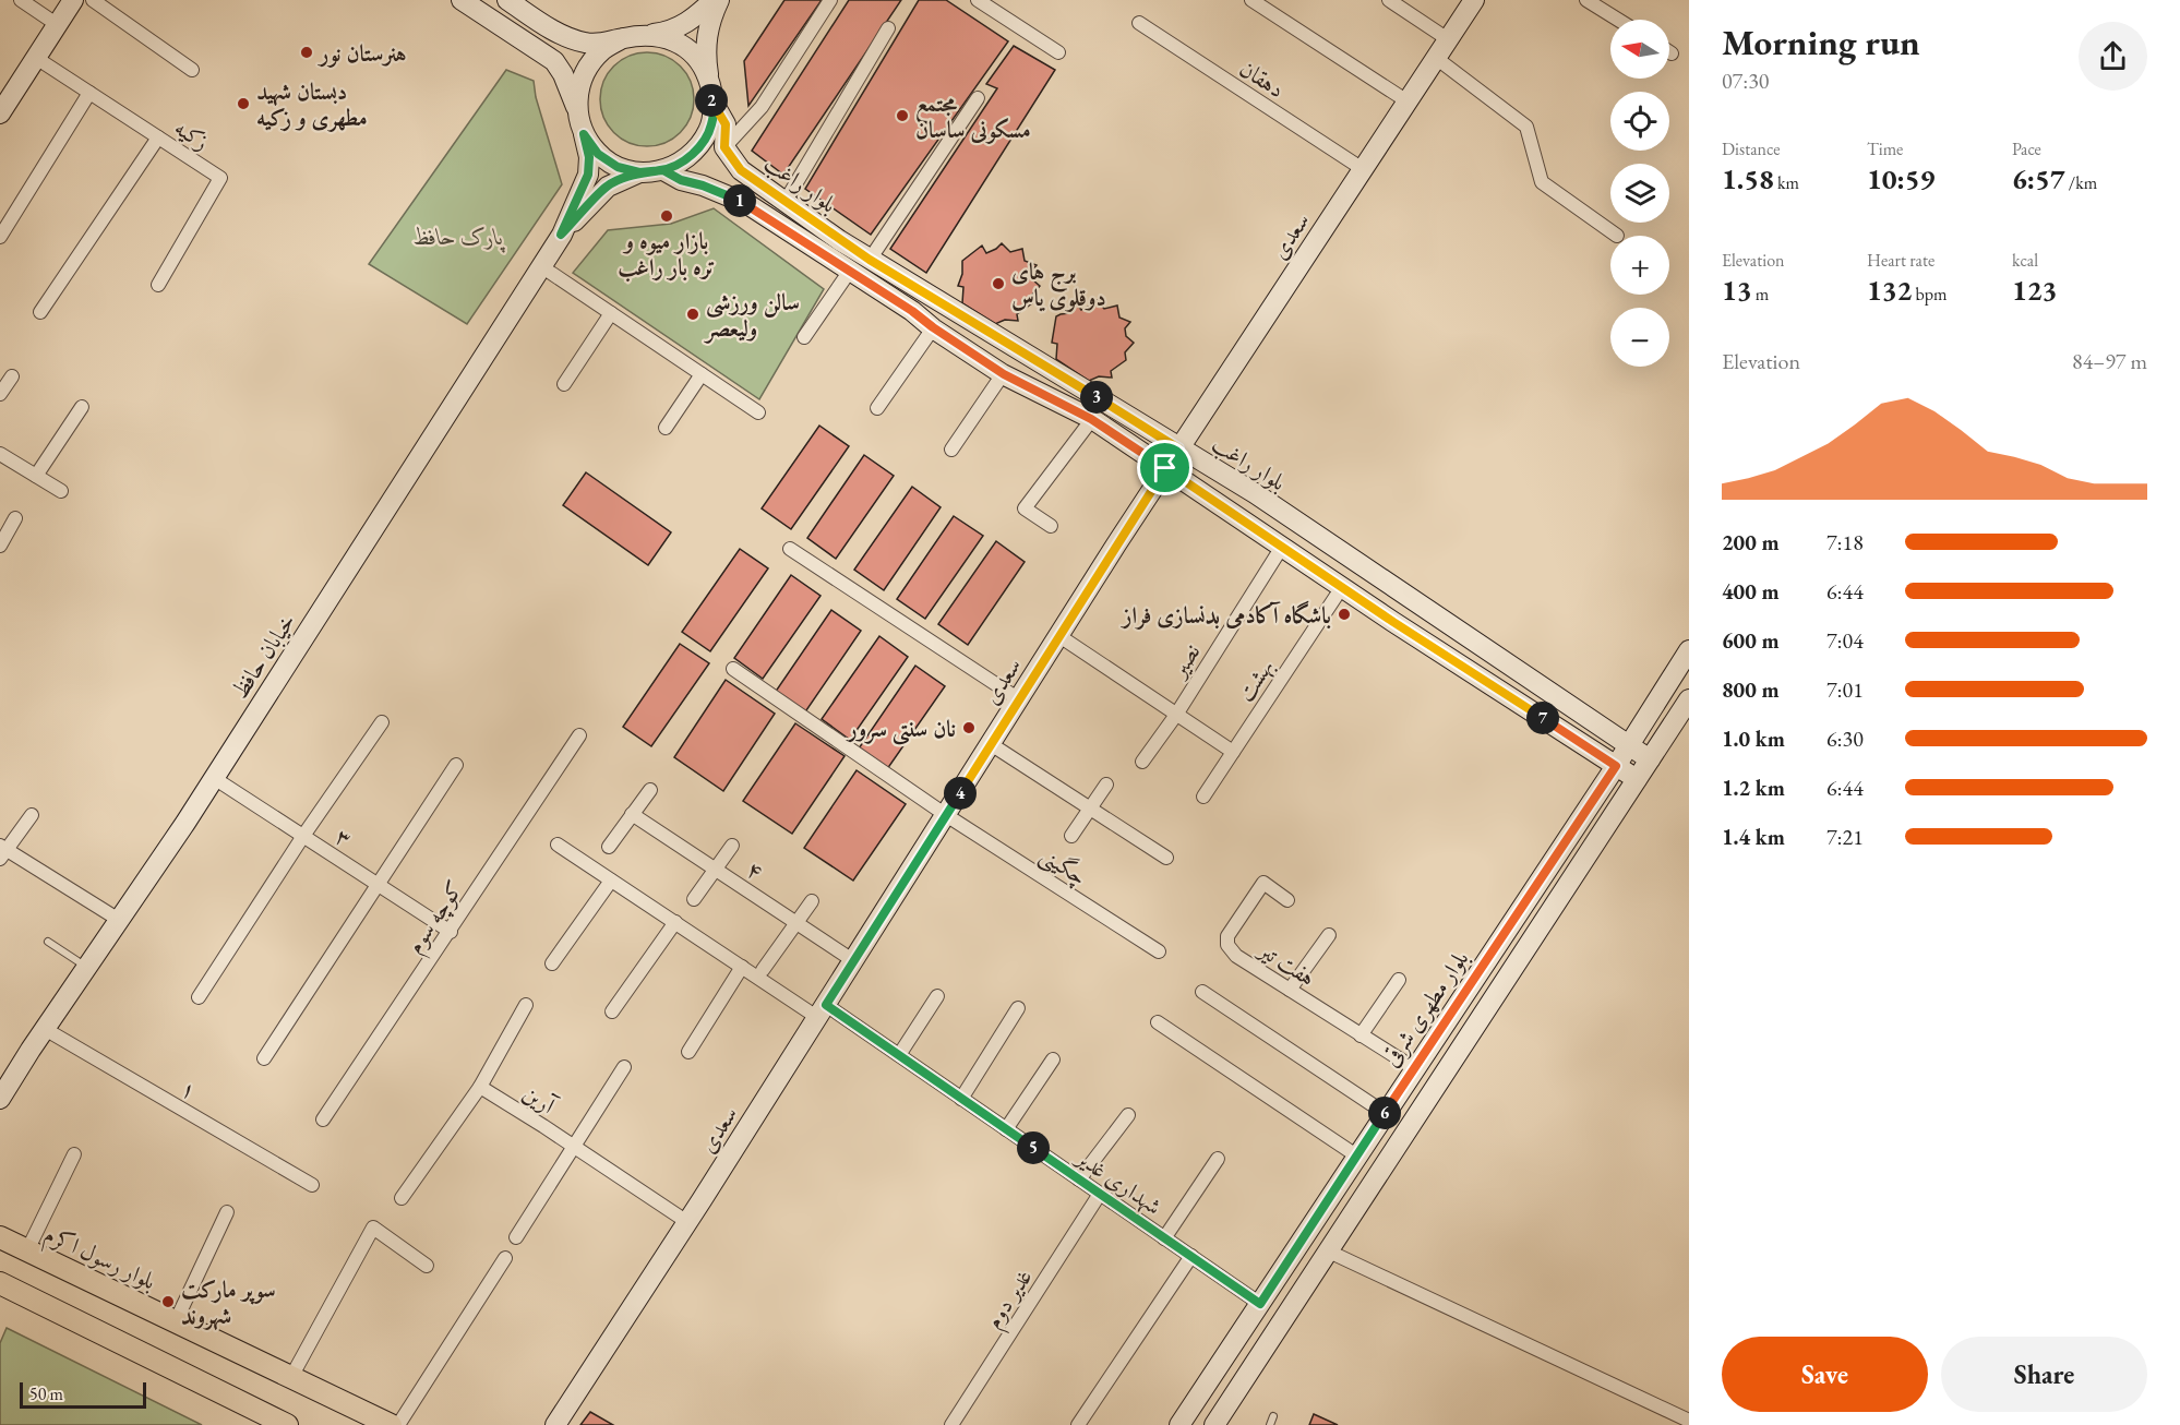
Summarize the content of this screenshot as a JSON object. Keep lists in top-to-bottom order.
{
  "streets": {
    "main road": ["بلوار رسول اکرم"],
    "street": [
      "دهقان",
      "زکیه",
      "بلوار راغب",
      "سعدی",
      "خیابان حافظ",
      "نصیر",
      "بهشت",
      "۳",
      "چگینی",
      "۴",
      "کوچه سوم",
      "هفت تیر",
      "بلوار مطهری شرقی",
      "۱",
      "آرین",
      "شهداری غدیر",
      "غدیر دوم"
    ]
  },
  "crossings": [
    ["دهقان", "سعدی"],
    ["بلوار راغب", "سعدی"],
    ["بلوار راغب", "خیابان حافظ"],
    ["بلوار راغب", "نصیر"],
    ["بلوار راغب", "بهشت"],
    ["بلوار راغب", "بلوار مطهری شرقی"],
    ["سعدی", "چگینی"],
    ["سعدی", "۴"],
    ["سعدی", "آرین"],
    ["سعدی", "شهداری غدیر"],
    ["خیابان حافظ", "۳"],
    ["خیابان حافظ", "۱"],
    ["۳", "کوچه سوم"],
    ["هفت تیر", "بلوار مطهری شرقی"],
    ["بلوار مطهری شرقی", "شهداری غدیر"],
    ["شهداری غدیر", "غدیر دوم"]
  ],
  "parks": ["پارک حافظ"],
  "places": [
    "هنرستان نور",
    "دبستان شهید مطهری و زکیه",
    "مجتمع مسکونی ساسان",
    "بازار میوه و تره بار راغب",
    "برج های دوقلوی یاس",
    "سالن ورزشی ولیعصر",
    "باشگاه آکادمی بدنسازی فراز",
    "نان سنتی سرور",
    "سوپر مارکت شهروند"
  ],
  "scale_bar": "50 m",
  "north": "left",
  "page": {
    "heading": ["Morning run", "07:30"],
    "map_buttons": ["+", "−"],
    "pins": [
      "2",
      "1",
      "3",
      "7",
      "4",
      "6",
      "5"
    ],
    "stats": [
      ["Distance", "1.58 km"],
      ["Time", "10:59"],
      ["Pace", "6:57 /km"],
      ["Elevation", "13 m"],
      ["Heart rate", "132 bpm"],
      ["kcal", "123"]
    ],
    "chart": ["Elevation", "84–97 m"],
    "list": [
      {
        "name": "200 m",
        "note": "7:18"
      },
      {
        "name": "400 m",
        "note": "6:44"
      },
      {
        "name": "600 m",
        "note": "7:04"
      },
      {
        "name": "800 m",
        "note": "7:01"
      },
      {
        "name": "1.0 km",
        "note": "6:30"
      },
      {
        "name": "1.2 km",
        "note": "6:44"
      },
      {
        "name": "1.4 km",
        "note": "7:21"
      }
    ],
    "buttons": ["Save", "Share"],
    "scale": "50 m"
  }
}
